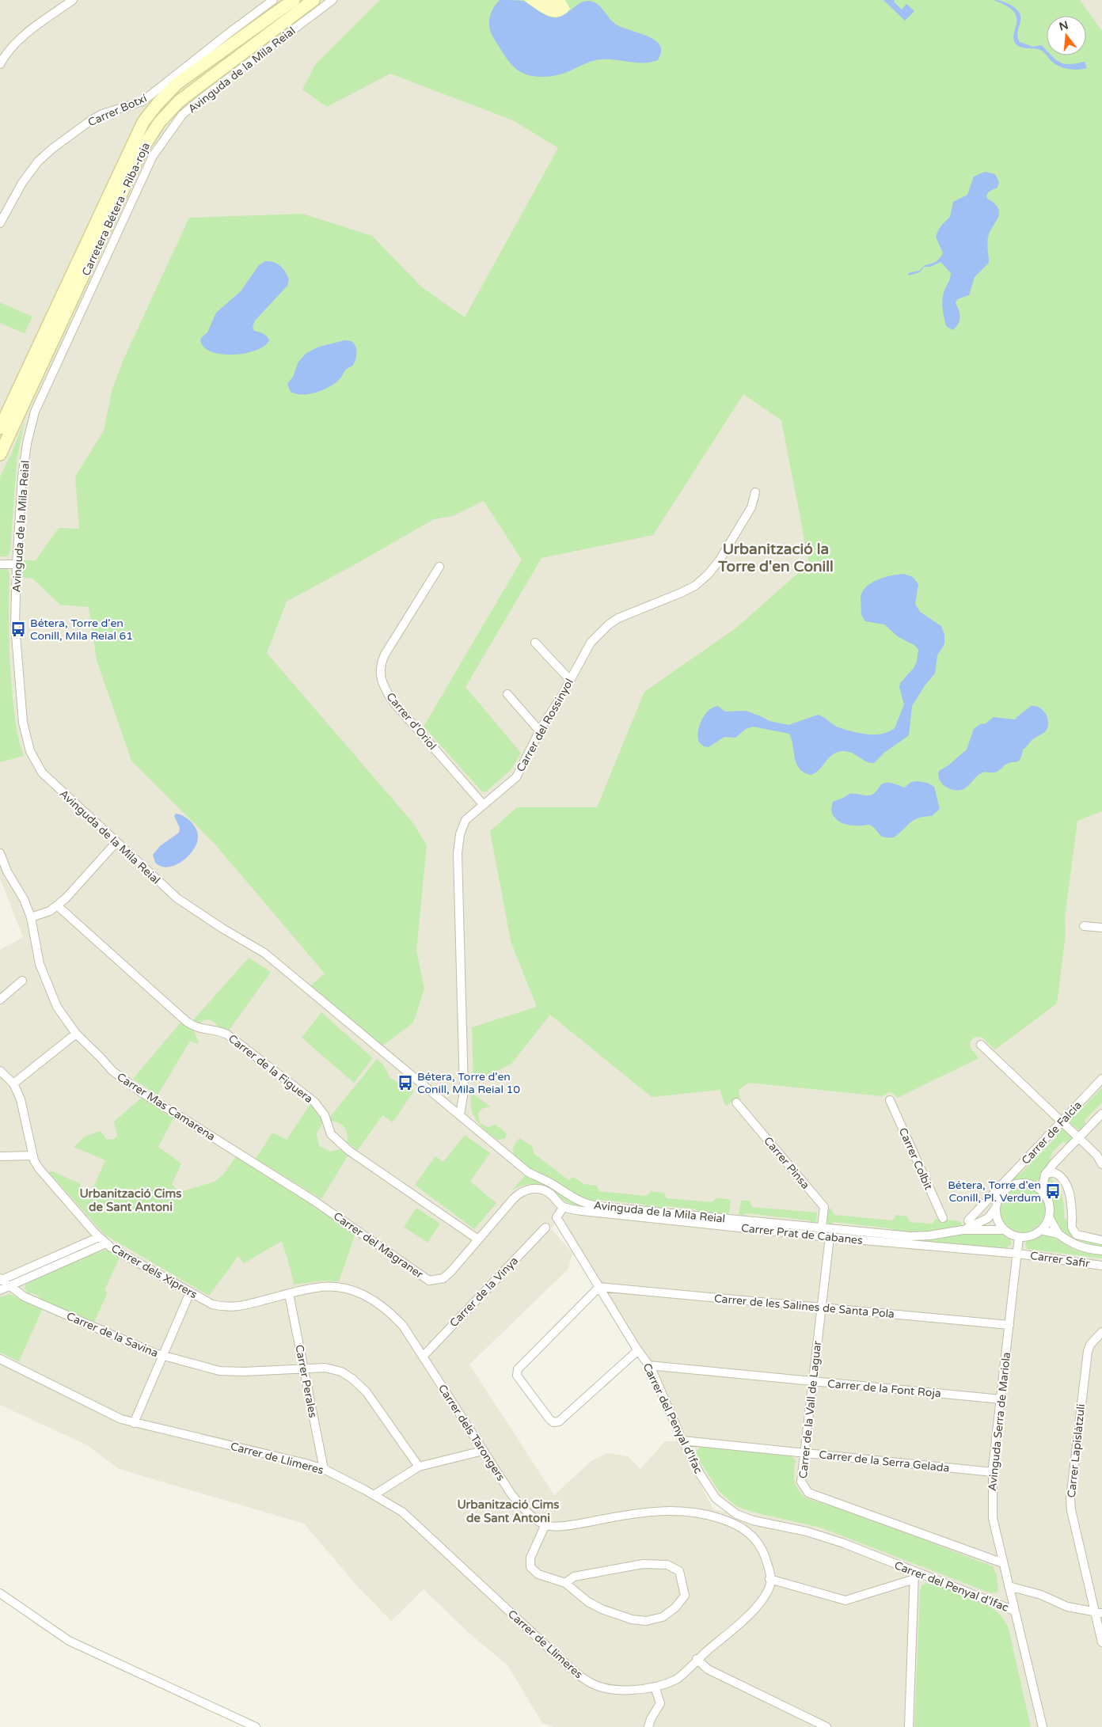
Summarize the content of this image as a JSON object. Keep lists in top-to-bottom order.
{
  "streets": {
    "main road": ["Carretera Bétera - Riba-roja"],
    "street": [
      "Avinguda de la Mila Reial",
      "Carrer Botxí",
      "Carrer d'Oriol",
      "Carrer del Rossinyol",
      "Carrer de la Figuera",
      "Carrer Mas Camarena",
      "Carrer de Falcia",
      "Carrer Colbit",
      "Carrer Pinsa",
      "Carrer Prat de Cabanes",
      "Carrer del Magraner",
      "Carrer Safir",
      "Carrer dels Xiprers",
      "Carrer de la Vinya",
      "Carrer de les Salines de Santa Pola",
      "Carrer de la Savina",
      "Carrer Perales",
      "Carrer de la Font Roja",
      "Carrer de la Vall de Laguar",
      "Carrer del Penyal d'Ifac",
      "Avinguda Serra de Mariola",
      "Carrer dels Tarongers",
      "Carrer Lapislàtzuli",
      "Carrer de Llimeres",
      "Carrer de la Serra Gelada"
    ]
  },
  "crossings": [
    ["Avinguda de la Mila Reial", "Carrer del Rossinyol"],
    ["Avinguda de la Mila Reial", "Carrer Pinsa"],
    ["Avinguda de la Mila Reial", "Avinguda Serra de Mariola"],
    ["Carrer d'Oriol", "Carrer del Rossinyol"],
    ["Carrer de la Figuera", "Carrer del Magraner"],
    ["Carrer Mas Camarena", "Carrer del Magraner"],
    ["Carrer Prat de Cabanes", "Carrer del Magraner"],
    ["Carrer Prat de Cabanes", "Carrer Safir"],
    ["Carrer Prat de Cabanes", "Carrer de la Vall de Laguar"],
    ["Carrer Prat de Cabanes", "Carrer del Penyal d'Ifac"],
    ["Carrer Prat de Cabanes", "Avinguda Serra de Mariola"],
    ["Carrer del Magraner", "Carrer del Penyal d'Ifac"],
    ["Carrer Safir", "Avinguda Serra de Mariola"],
    ["Carrer dels Xiprers", "Carrer Perales"],
    ["Carrer dels Xiprers", "Carrer dels Tarongers"],
    ["Carrer de la Vinya", "Carrer dels Tarongers"],
    ["Carrer de les Salines de Santa Pola", "Carrer de la Vall de Laguar"],
    ["Carrer de les Salines de Santa Pola", "Carrer del Penyal d'Ifac"],
    ["Carrer de les Salines de Santa Pola", "Avinguda Serra de Mariola"],
    ["Carrer de la Savina", "Carrer Perales"],
    ["Carrer Perales", "Carrer dels Tarongers"],
    ["Carrer Perales", "Carrer de Llimeres"],
    ["Carrer de la Font Roja", "Carrer de la Vall de Laguar"],
    ["Carrer de la Font Roja", "Carrer del Penyal d'Ifac"],
    ["Carrer de la Font Roja", "Avinguda Serra de Mariola"],
    ["Carrer de la Vall de Laguar", "Avinguda Serra de Mariola"],
    ["Carrer de la Vall de Laguar", "Carrer de la Serra Gelada"],
    ["Carrer del Penyal d'Ifac", "Avinguda Serra de Mariola"],
    ["Carrer del Penyal d'Ifac", "Carrer de la Serra Gelada"],
    ["Avinguda Serra de Mariola", "Carrer de la Serra Gelada"]
  ],
  "districts": ["Urbanització la Torre d'en Conill", "Urbanització Cims de Sant Antoni", "Urbanització Cims de Sant Antoni"],
  "places": {
    "bus stop": ["Bétera, Torre d'en Conill, Mila Reial 61", "Bétera, Torre d'en Conill, Mila Reial 10", "Bétera, Torre d'en Conill, Pl. Verdum"]
  },
  "north": "top"
}
